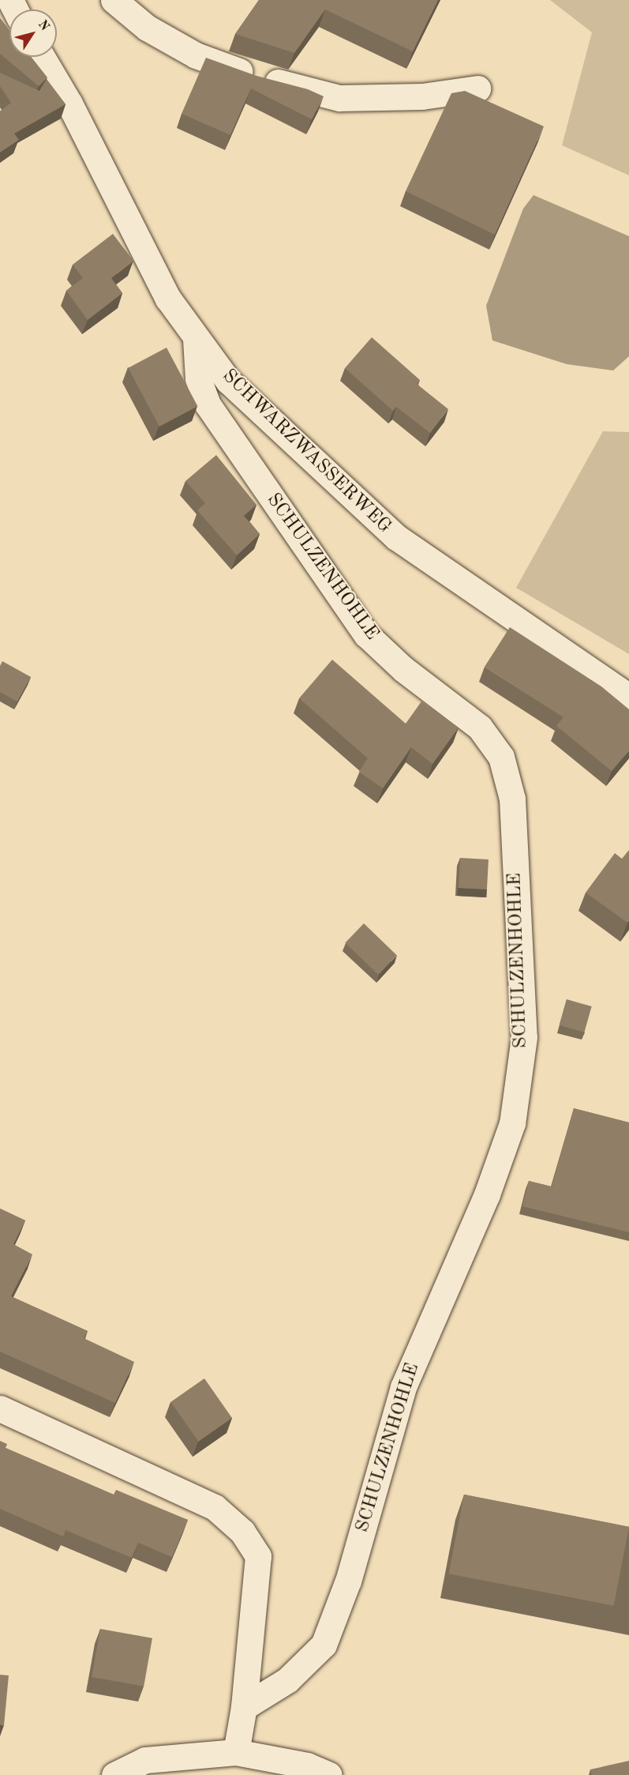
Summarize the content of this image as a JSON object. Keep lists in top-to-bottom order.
{
  "streets": {
    "street": ["SCHWARZWASSERWEG", "SCHULZENHOHLE"]
  },
  "crossings": [
    ["SCHWARZWASSERWEG", "SCHULZENHOHLE"]
  ],
  "north": "top right"
}
